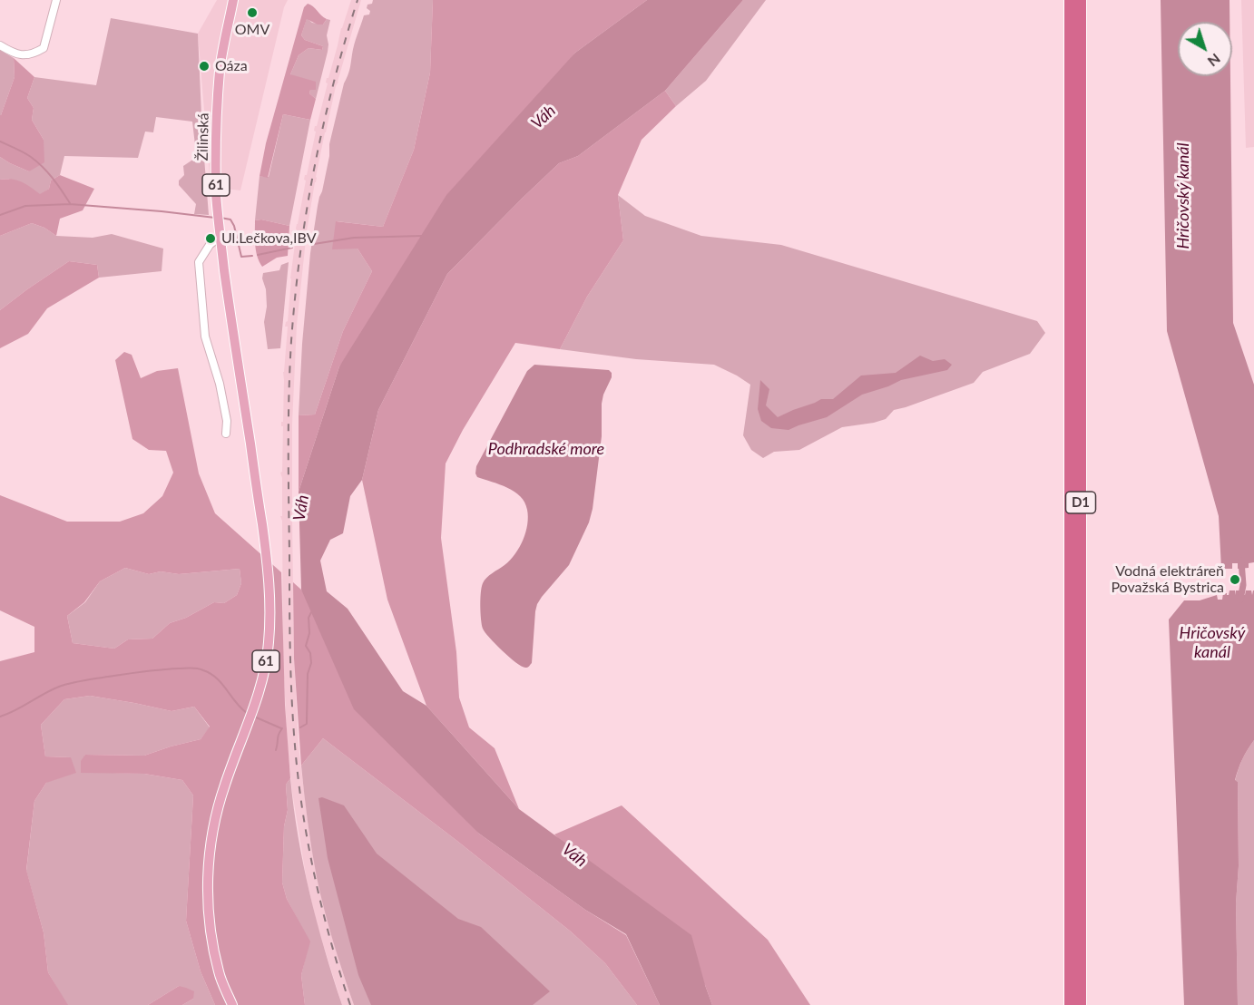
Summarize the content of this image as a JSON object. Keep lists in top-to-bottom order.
{
  "streets": {
    "highway": ["D1"],
    "main road": ["Žilinská", "61"]
  },
  "water": ["Váh", "Hričovský kanál", "Podhradské more"],
  "places": [
    "OMV",
    "Oáza",
    "Ul.Lečkova,IBV",
    "Vodná elektráreň Považská Bystrica"
  ],
  "north": "bottom right"
}
